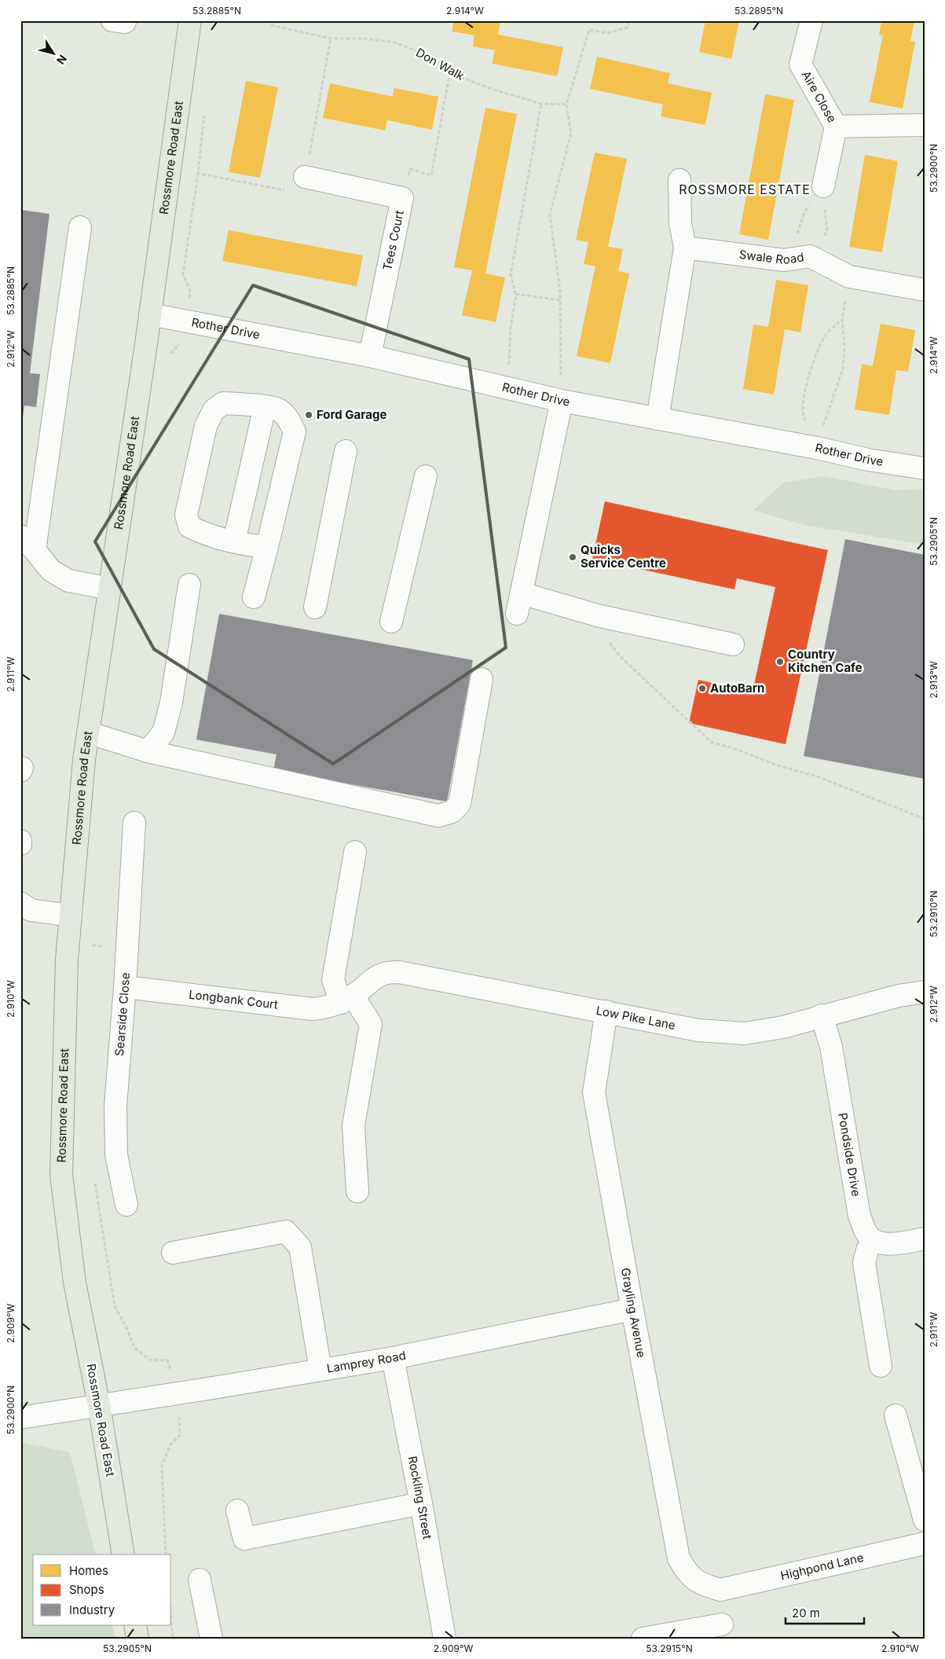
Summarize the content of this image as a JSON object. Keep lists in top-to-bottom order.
{
  "streets": {
    "main road": ["Rossmore Road East"],
    "street": [
      "Aire Close",
      "Tees Court",
      "Swale Road",
      "Rother Drive",
      "Longbank Court",
      "Searside Close",
      "Low Pike Lane",
      "Pondside Drive",
      "Grayling Avenue",
      "Lamprey Road",
      "Rockling Street",
      "Highpond Lane"
    ],
    "path": ["Don Walk"]
  },
  "crossings": [
    ["Rossmore Road East", "Rother Drive"],
    ["Rossmore Road East", "Lamprey Road"],
    ["Tees Court", "Rother Drive"],
    ["Longbank Court", "Searside Close"],
    ["Longbank Court", "Low Pike Lane"],
    ["Low Pike Lane", "Pondside Drive"],
    ["Low Pike Lane", "Grayling Avenue"],
    ["Grayling Avenue", "Lamprey Road"],
    ["Grayling Avenue", "Highpond Lane"],
    ["Lamprey Road", "Rockling Street"]
  ],
  "districts": ["ROSSMORE ESTATE"],
  "places": [
    "Ford Garage",
    "Quicks Service Centre",
    "Country Kitchen Cafe",
    "AutoBarn"
  ],
  "legend": ["Homes", "Shops", "Industry"],
  "scale_bar": "20 m",
  "north": "bottom right",
  "coordinates": [
    "53.2885°N",
    "2.914°W",
    "53.2895°N",
    "53.2900°N",
    "2.912°W",
    "53.2905°N",
    "2.911°W",
    "2.913°W",
    "53.2910°N",
    "2.910°W",
    "2.909°W",
    "53.2915°N"
  ]
}
